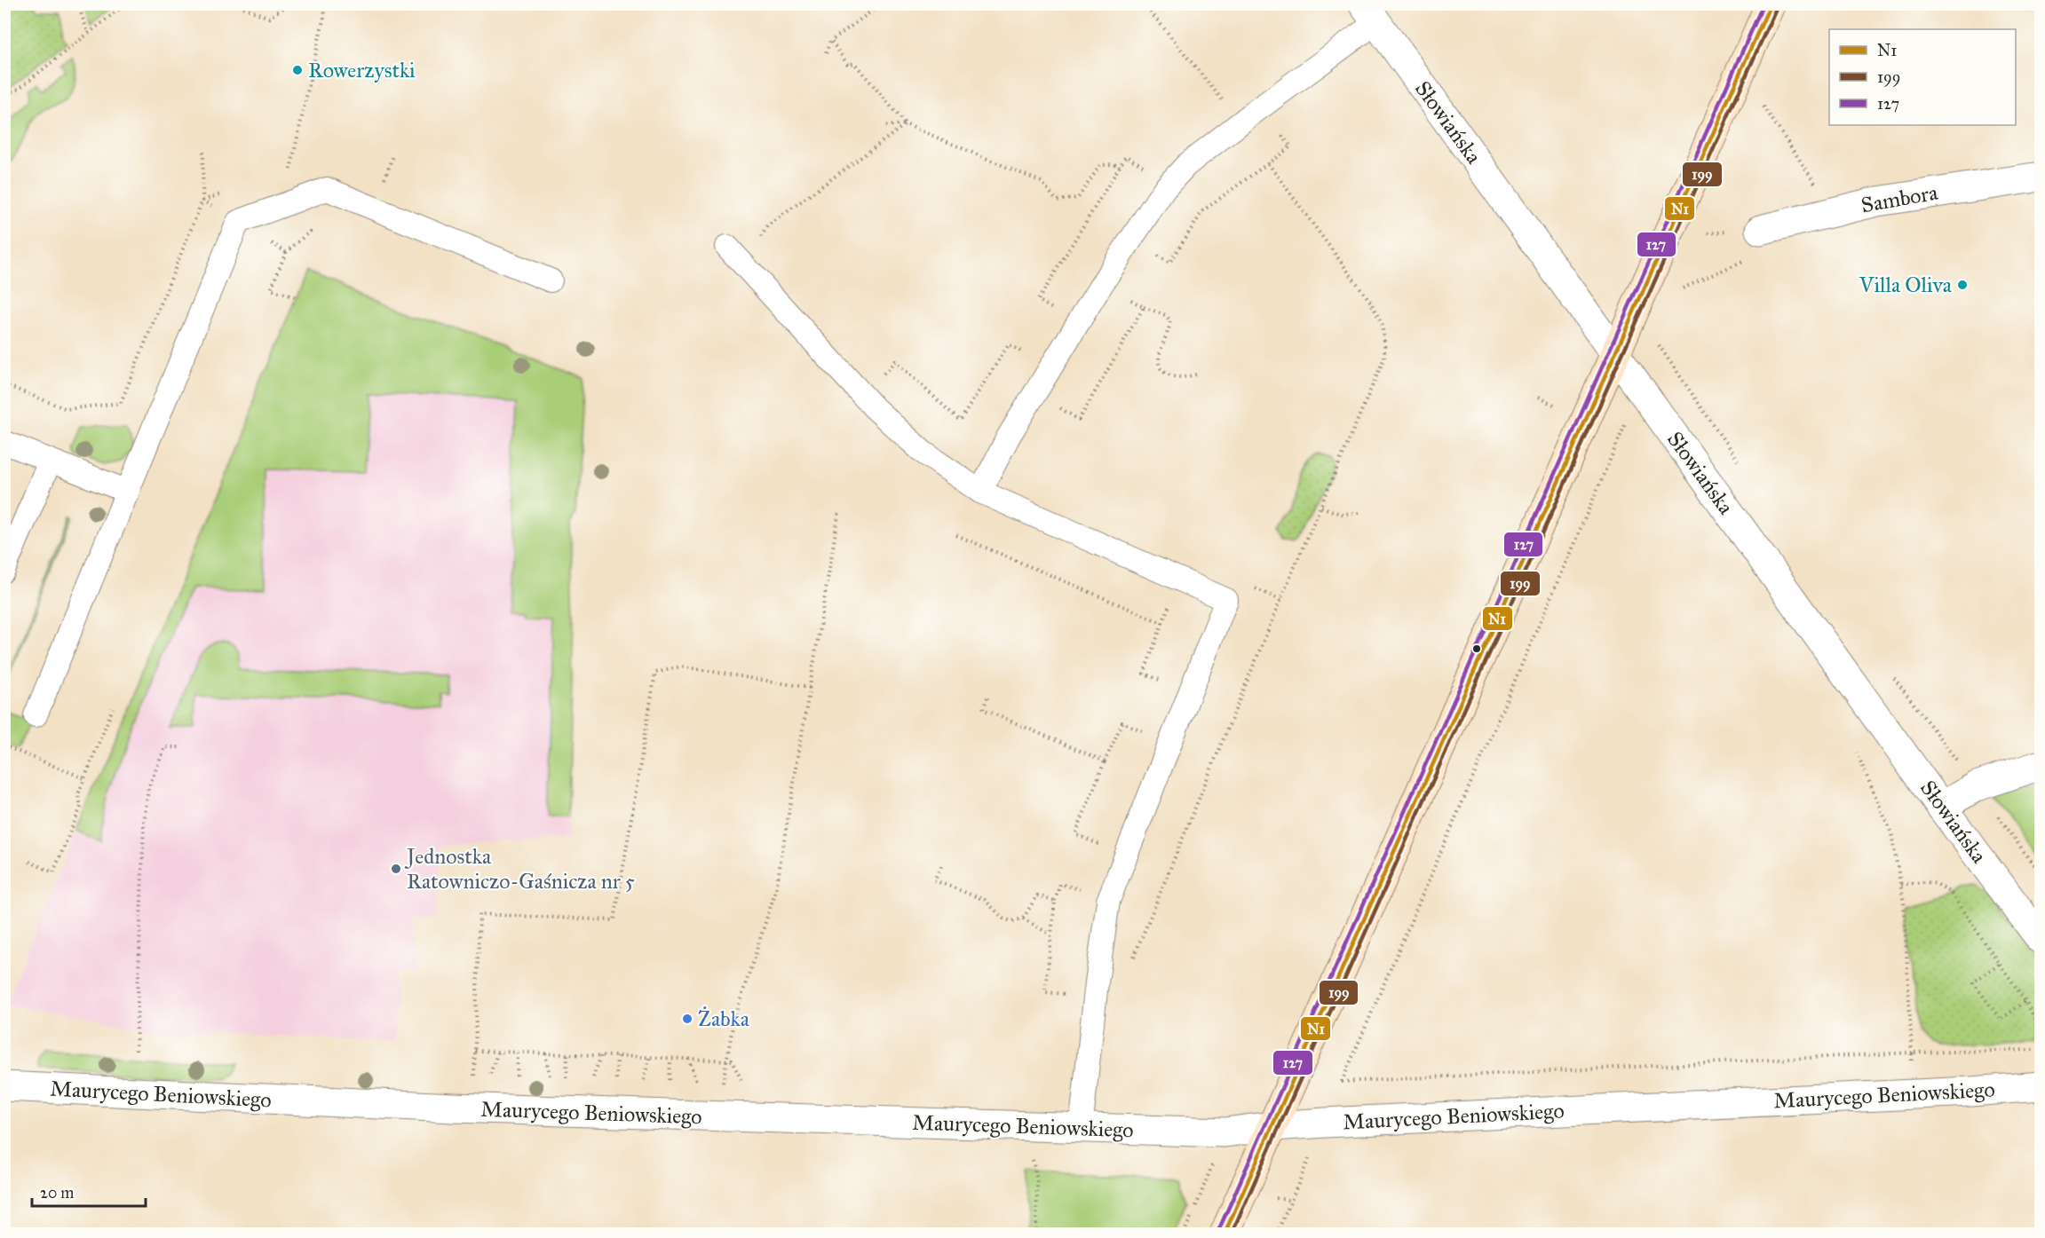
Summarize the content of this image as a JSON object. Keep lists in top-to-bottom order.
{
  "streets": {
    "street": ["Słowiańska", "Sambora", "Maurycego Beniowskiego"]
  },
  "places": [
    "Rowerzystki",
    "Villa Oliva",
    "Jednostka Ratowniczo-Gaśnicza nr 5",
    "Żabka"
  ],
  "lines": ["transit line N1", "transit line 127", "transit line 199"],
  "legend": ["N1", "199", "127"],
  "scale_bar": "20 m"
}
